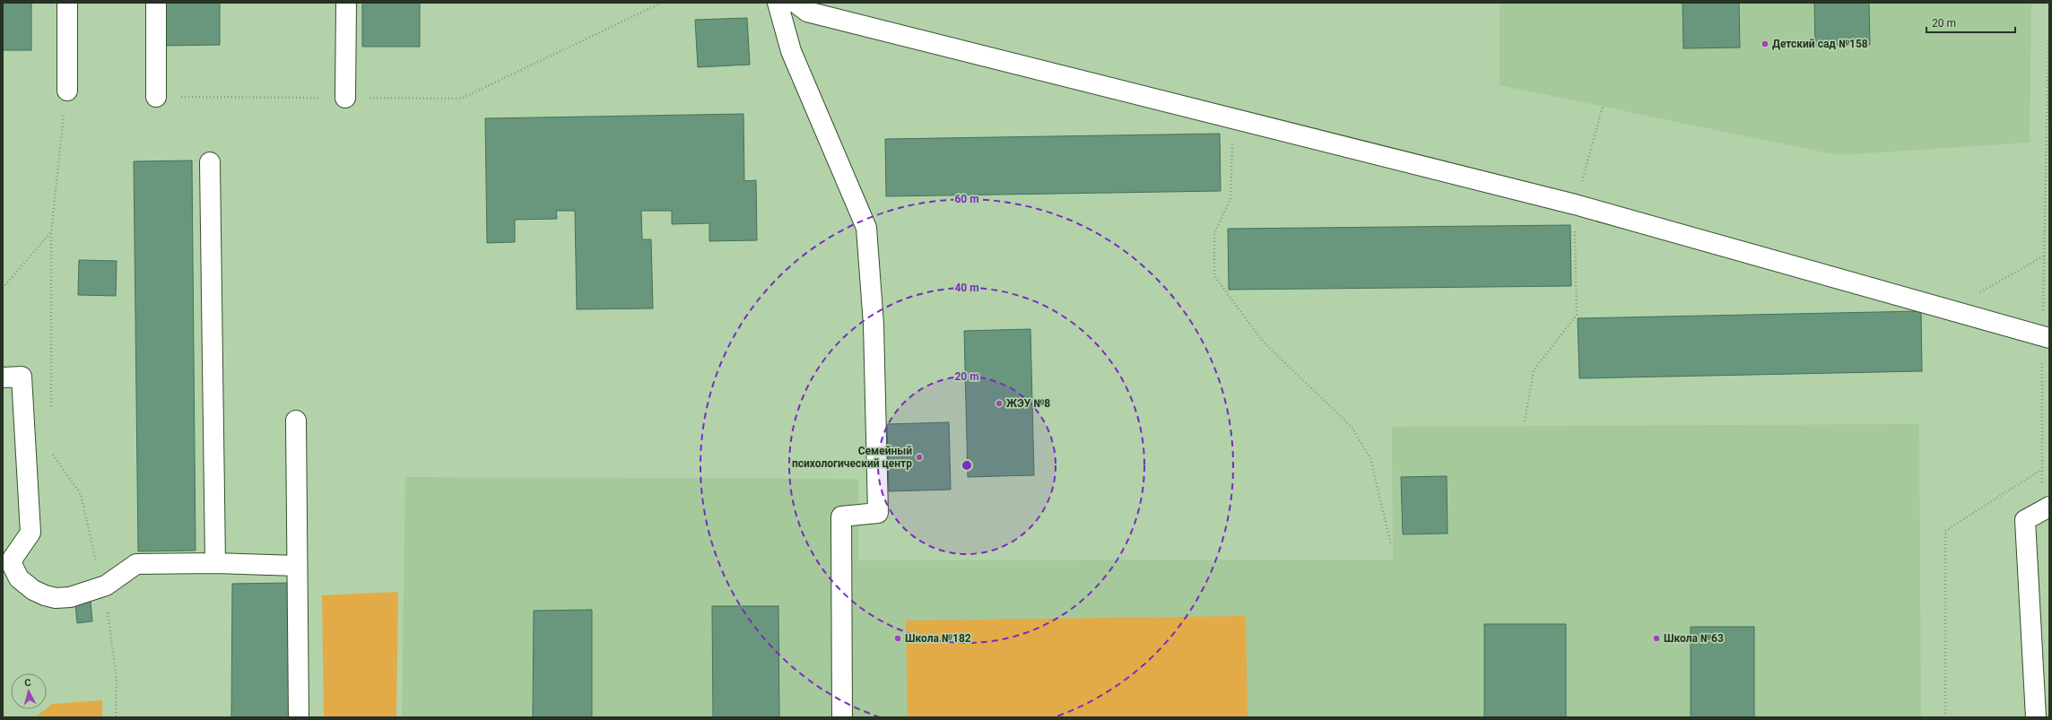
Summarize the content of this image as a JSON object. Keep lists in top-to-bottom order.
{
  "places": [
    "Детский сад №158",
    "ЖЭУ №8",
    "Семейный психологический центр",
    "Школа №182",
    "Школа №63"
  ],
  "scale_bar": "20 m",
  "north": "top",
  "rings": ["60 m", "40 m", "20 m"]
}
